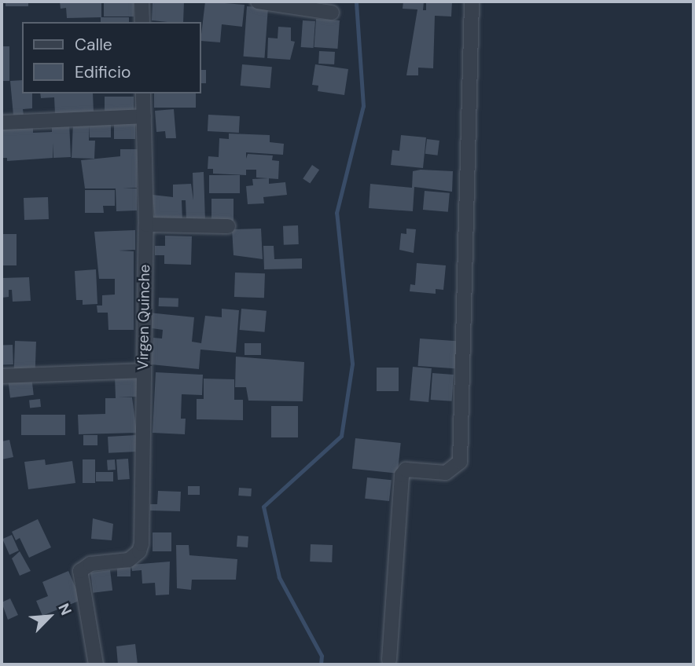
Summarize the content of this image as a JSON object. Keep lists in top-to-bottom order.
{
  "streets": {
    "street": ["Virgen Quinche"]
  },
  "legend": ["Calle", "Edificio"],
  "north": "top right"
}
